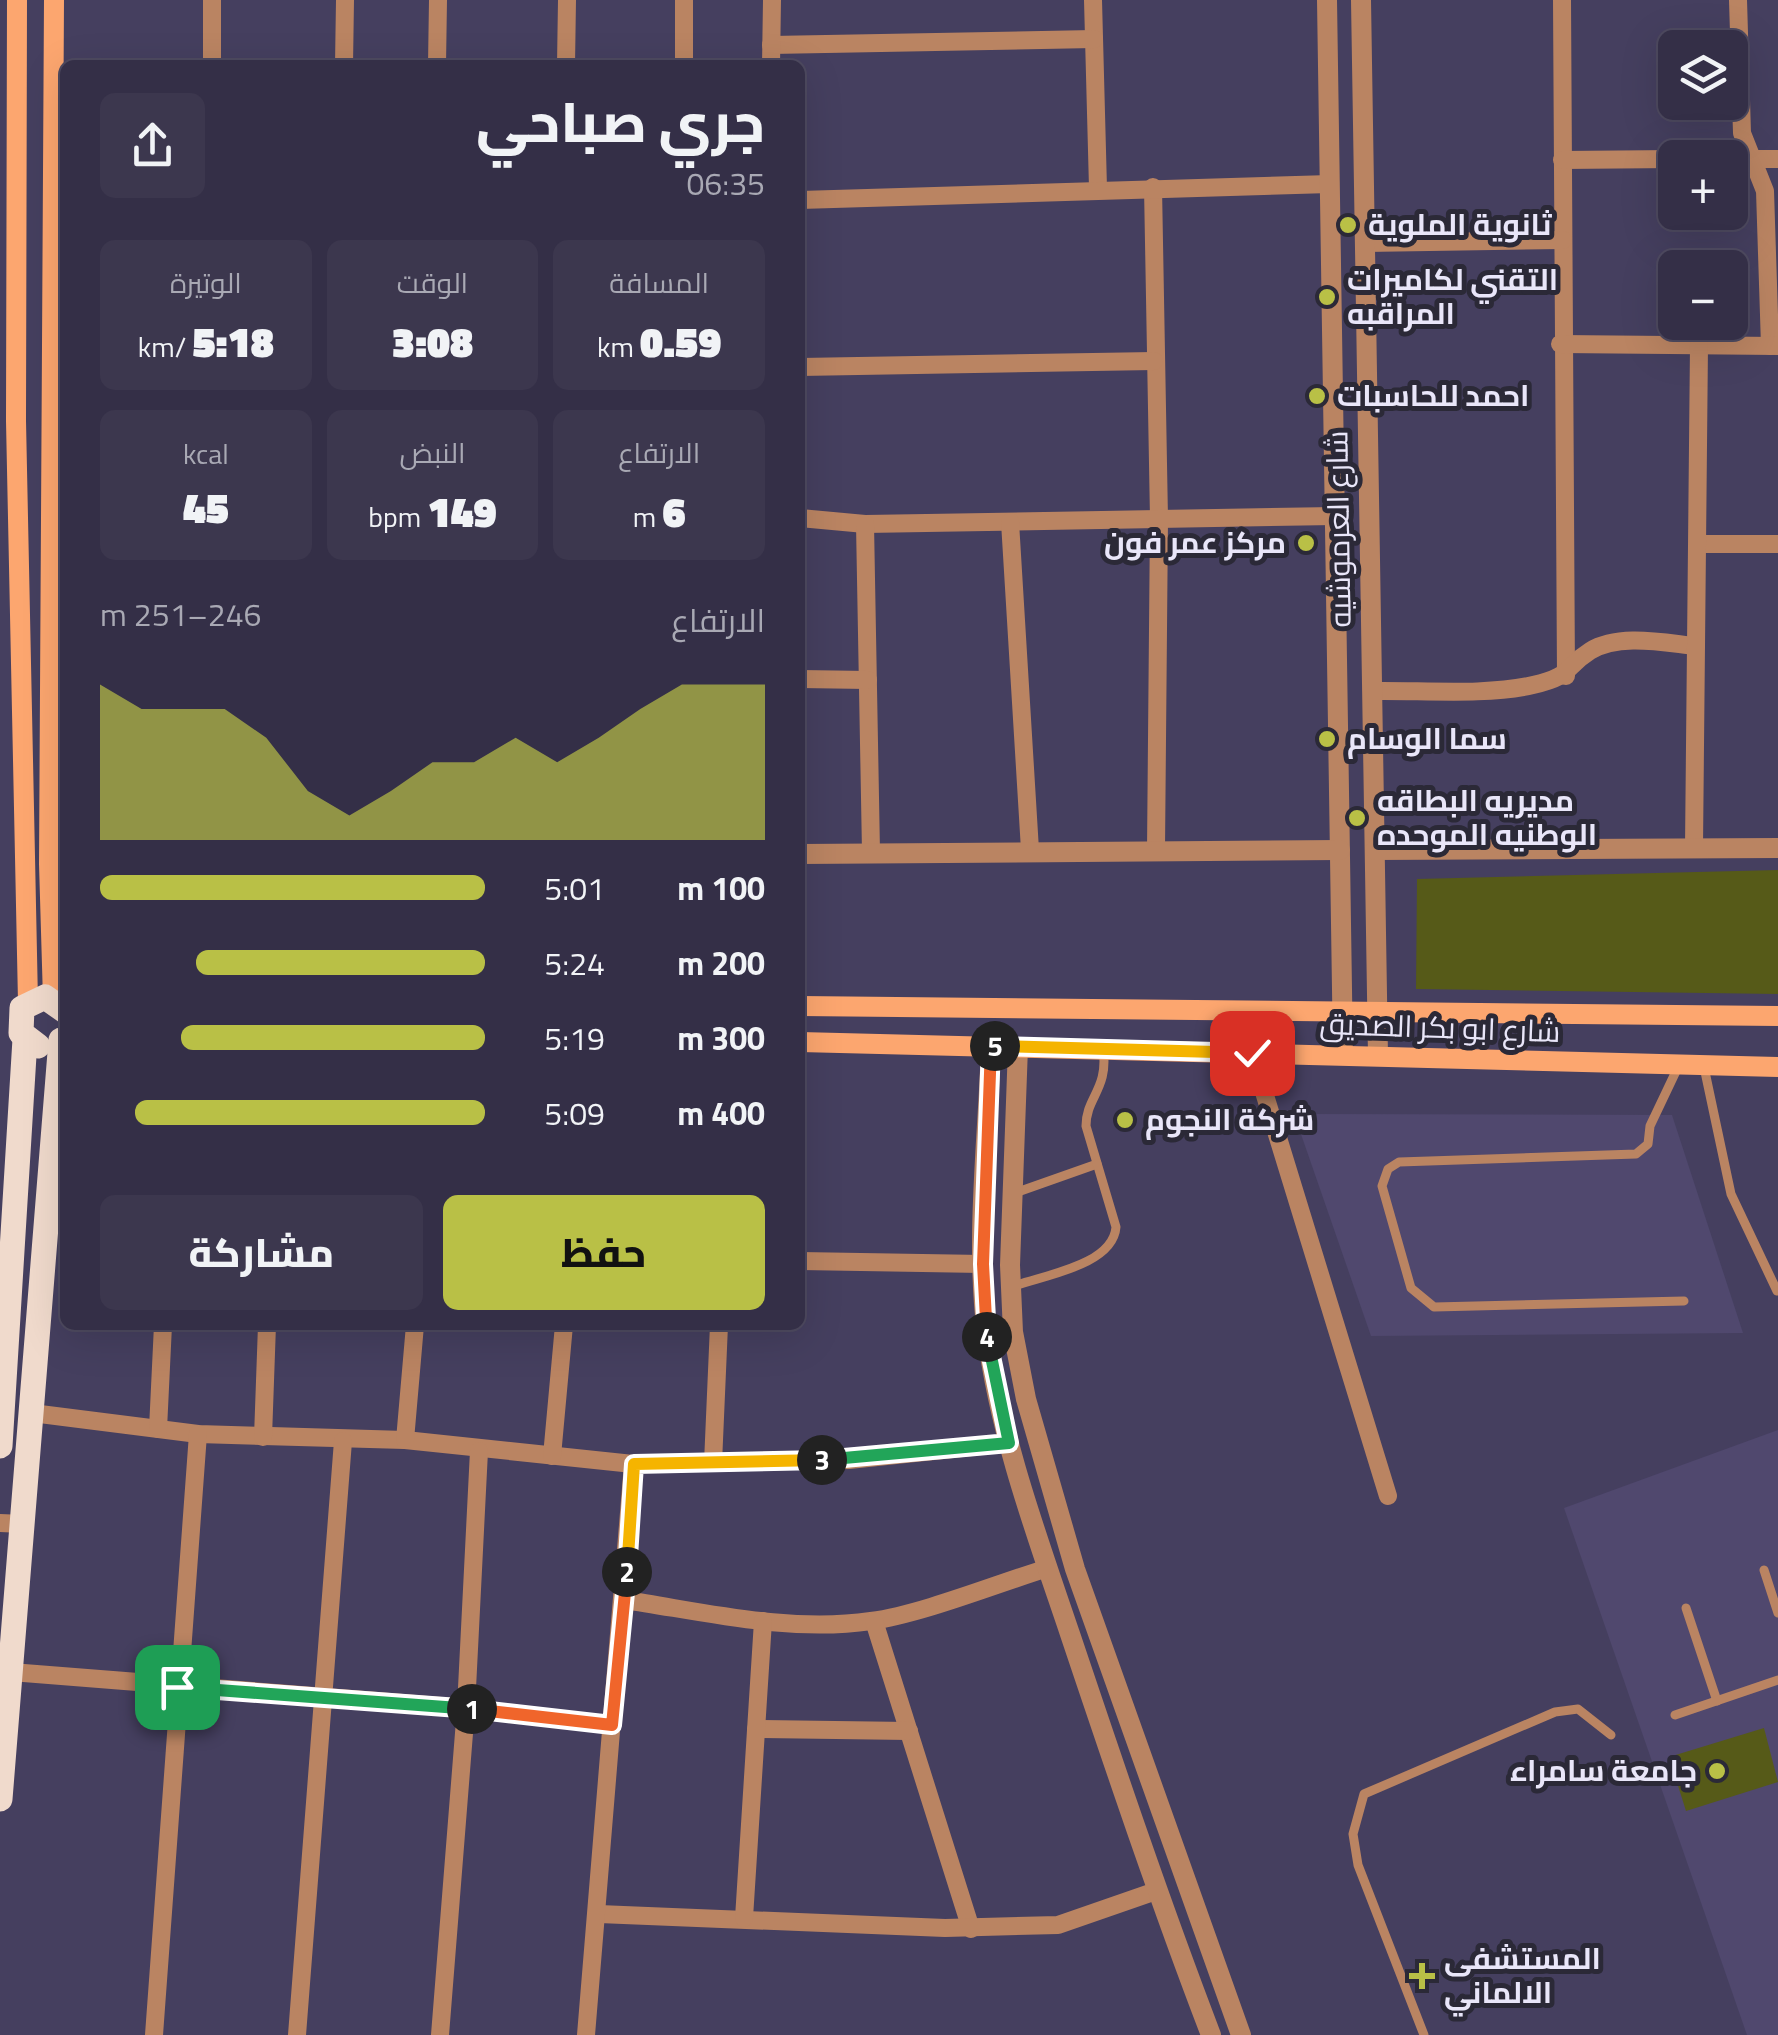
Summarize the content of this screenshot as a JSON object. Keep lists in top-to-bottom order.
{
  "streets": {
    "main road": ["شارع ابو بكر الصديق"],
    "street": ["شارع العرموشيه"]
  },
  "crossings": [
    ["شارع العرموشيه", "شارع ابو بكر الصديق"]
  ],
  "places": {
    "other": [
      "ثانوية الملوية",
      "التقني لكاميرات المراقبه",
      "احمد للحاسبات",
      "مركز عمر فون",
      "سما الوسام",
      "مديريه البطاقه الوطنيه الموحده",
      "شركة النجوم",
      "جامعة سامراء"
    ],
    "health": ["المستشفى الالماني"]
  },
  "page": {
    "map_buttons": ["+", "−"],
    "heading": ["جري صباحي", "06:35"],
    "stats": [
      ["المسافة", "0.59 km"],
      ["الوقت", "3:08"],
      ["الوتيرة", "5:18 /km"],
      ["الارتفاع", "6 m"],
      ["النبض", "149 bpm"],
      ["kcal", "45"]
    ],
    "chart": ["الارتفاع", "246–251 m"],
    "list": [
      {
        "name": "100 m",
        "note": "5:01"
      },
      {
        "name": "200 m",
        "note": "5:24"
      },
      {
        "name": "300 m",
        "note": "5:19"
      },
      {
        "name": "400 m",
        "note": "5:09"
      }
    ],
    "pins": [
      "5",
      "4",
      "3",
      "2",
      "1"
    ],
    "buttons": ["حفظ", "مشاركة"]
  }
}
